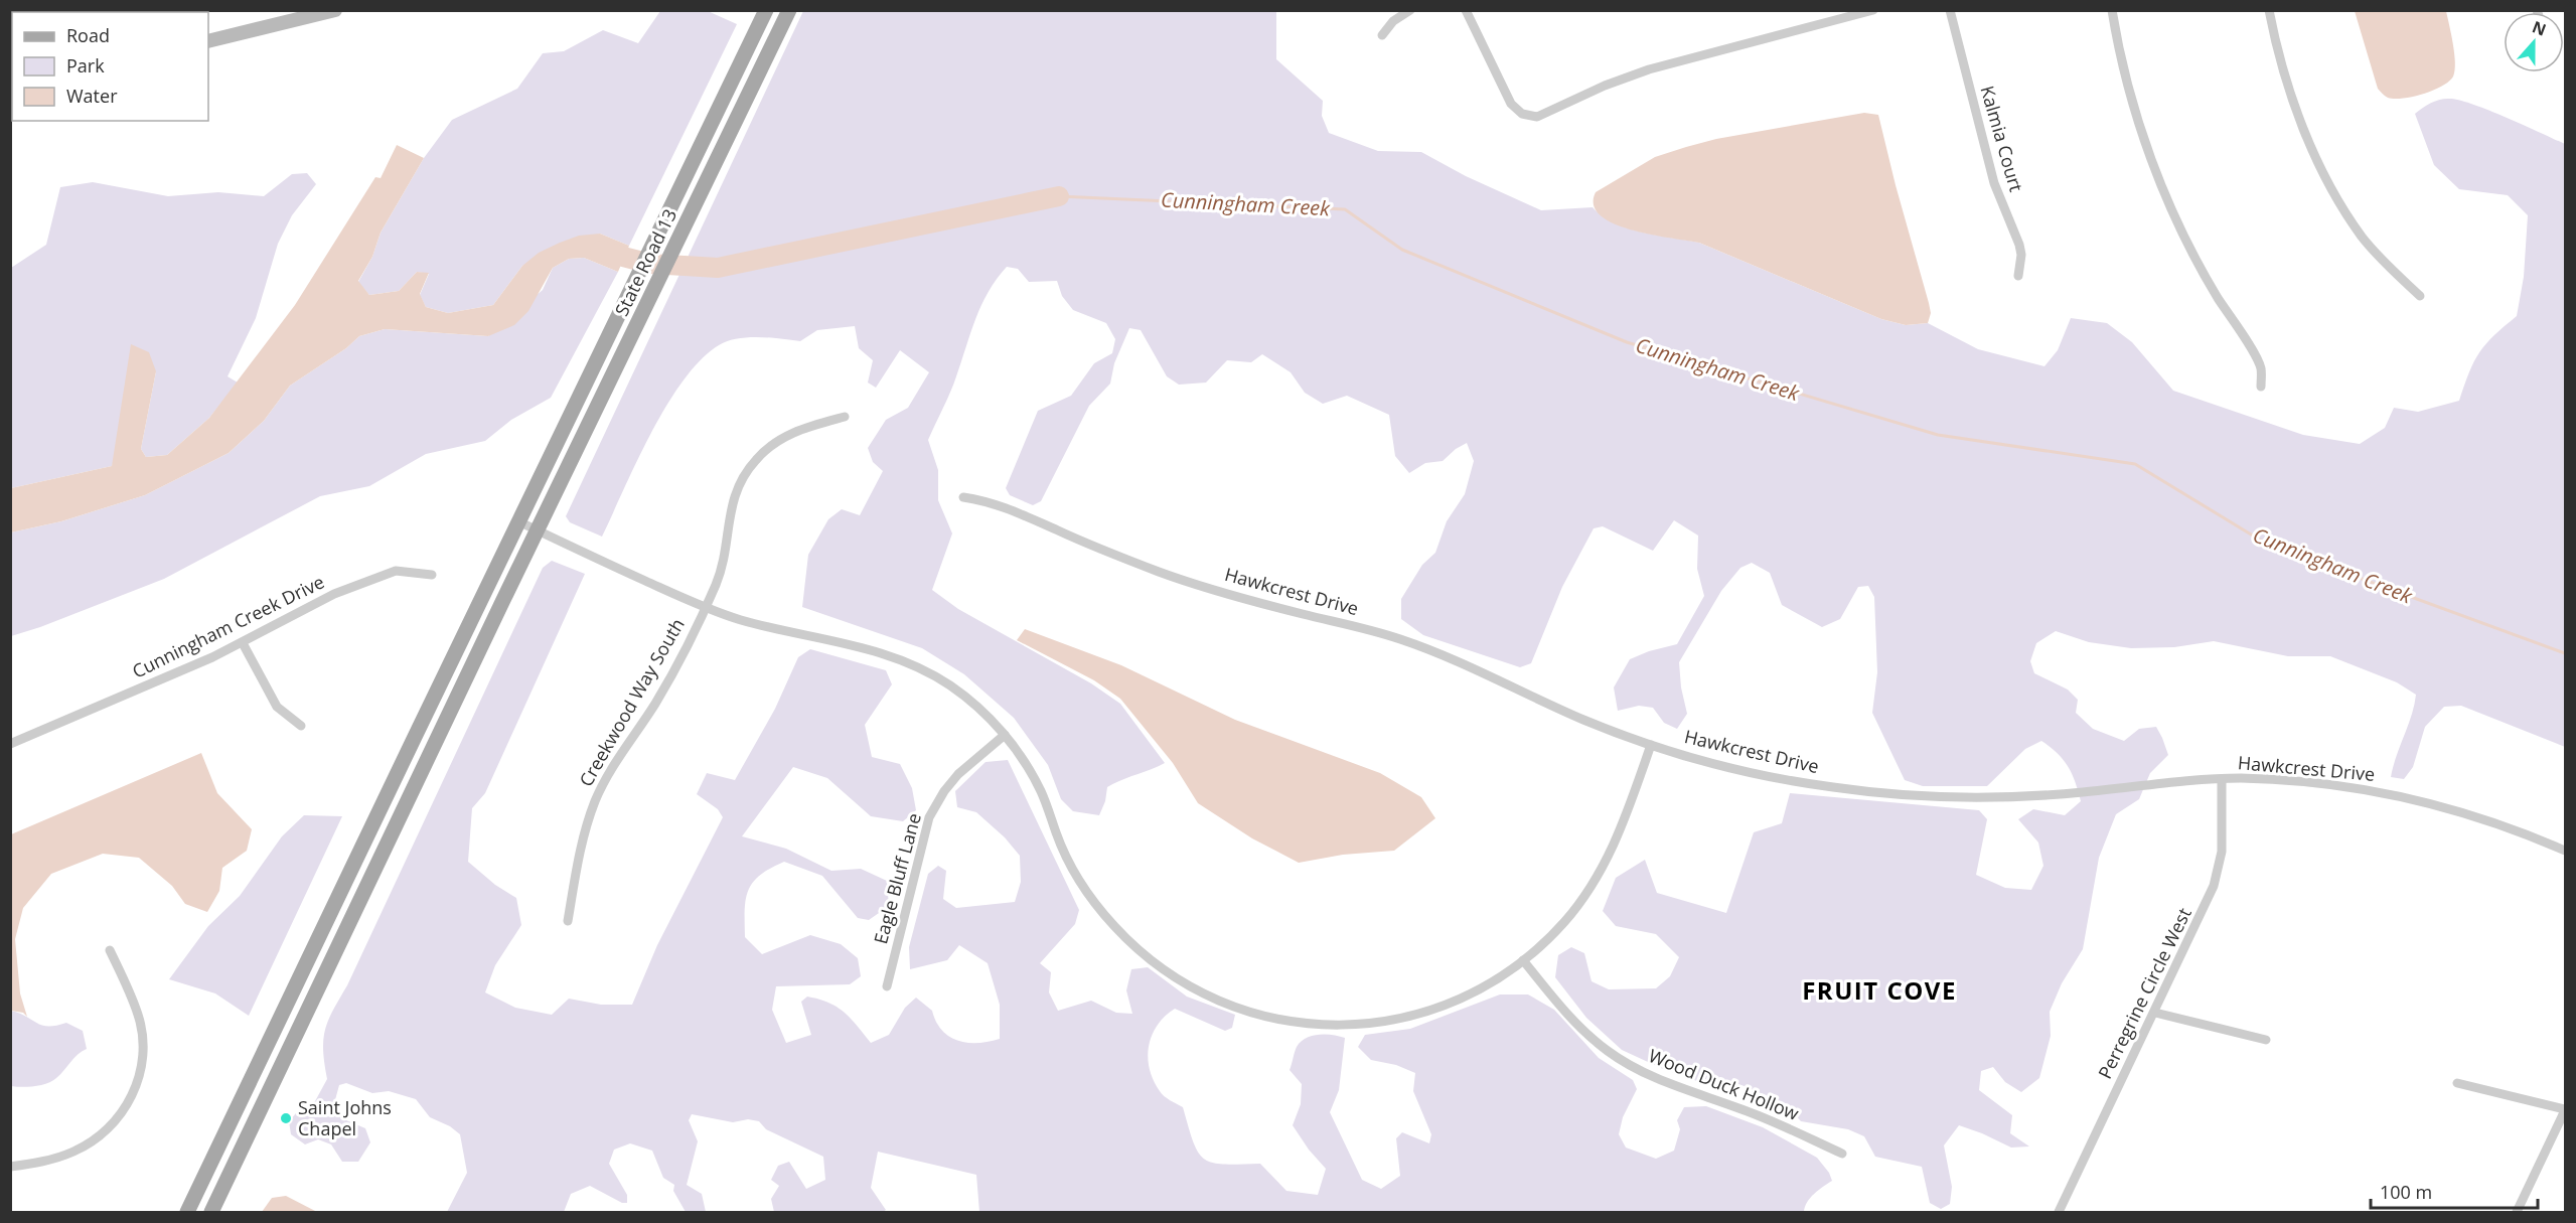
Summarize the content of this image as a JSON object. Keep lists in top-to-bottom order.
{
  "streets": {
    "main road": ["State Road 13"],
    "street": [
      "Kalmia Court",
      "Hawkcrest Drive",
      "Cunningham Creek Drive",
      "Creekwood Way South",
      "Eagle Bluff Lane",
      "Perregrine Circle West",
      "Wood Duck Hollow"
    ]
  },
  "crossings": [
    ["Hawkcrest Drive", "Perregrine Circle West"]
  ],
  "districts": ["FRUIT COVE"],
  "water": ["Cunningham Creek"],
  "places": ["Saint Johns Chapel"],
  "legend": ["Road", "Park", "Water"],
  "scale_bar": "100 m",
  "north": "top"
}
